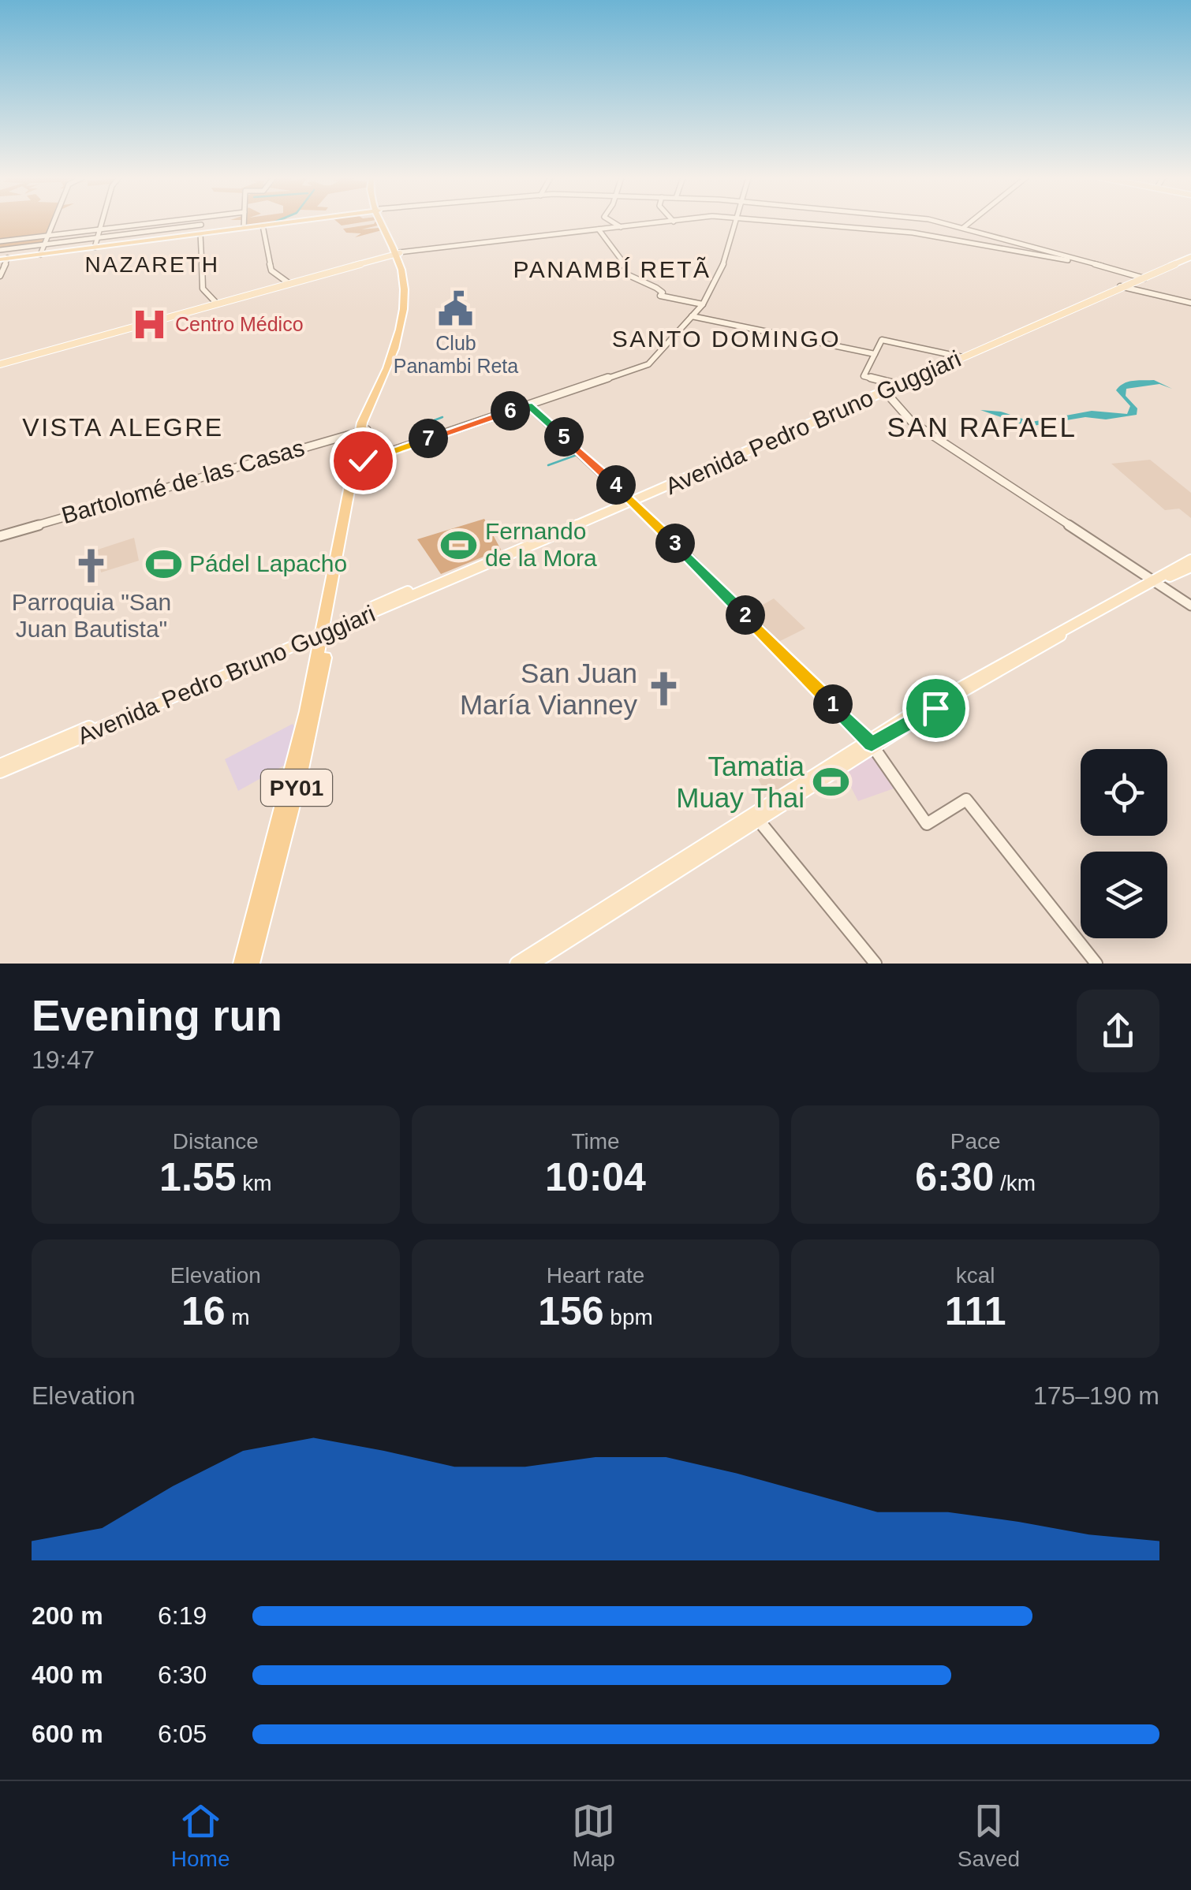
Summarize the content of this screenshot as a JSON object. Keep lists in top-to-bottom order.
{
  "streets": {
    "highway": ["PY01"],
    "main road": ["Avenida Pedro Bruno Guggiari"],
    "street": ["Bartolomé de las Casas"]
  },
  "crossings": [
    ["Avenida Pedro Bruno Guggiari", "PY01"],
    ["Bartolomé de las Casas", "PY01"]
  ],
  "districts": [
    "NAZARETH",
    "PANAMBÍ RETÃ",
    "SANTO DOMINGO",
    "VISTA ALEGRE",
    "SAN RAFAEL"
  ],
  "places": {
    "public building": ["Club Panambi Reta"],
    "hospital": ["Centro Médico"],
    "sports": ["Fernando de la Mora", "Pádel Lapacho", "Tamatia Muay Thai"],
    "church": ["Parroquia \"San Juan Bautista\"", "San Juan María Vianney"]
  },
  "page": {
    "pins": [
      "6",
      "5",
      "7",
      "4",
      "3",
      "2",
      "1"
    ],
    "heading": ["Evening run", "19:47"],
    "stats": [
      ["Distance", "1.55 km"],
      ["Time", "10:04"],
      ["Pace", "6:30 /km"],
      ["Elevation", "16 m"],
      ["Heart rate", "156 bpm"],
      ["kcal", "111"]
    ],
    "chart": ["Elevation", "175–190 m"],
    "list": [
      {
        "name": "200 m",
        "note": "6:19"
      },
      {
        "name": "400 m",
        "note": "6:30"
      },
      {
        "name": "600 m",
        "note": "6:05"
      }
    ],
    "tabs": ["Home", "Map", "Saved"]
  }
}
